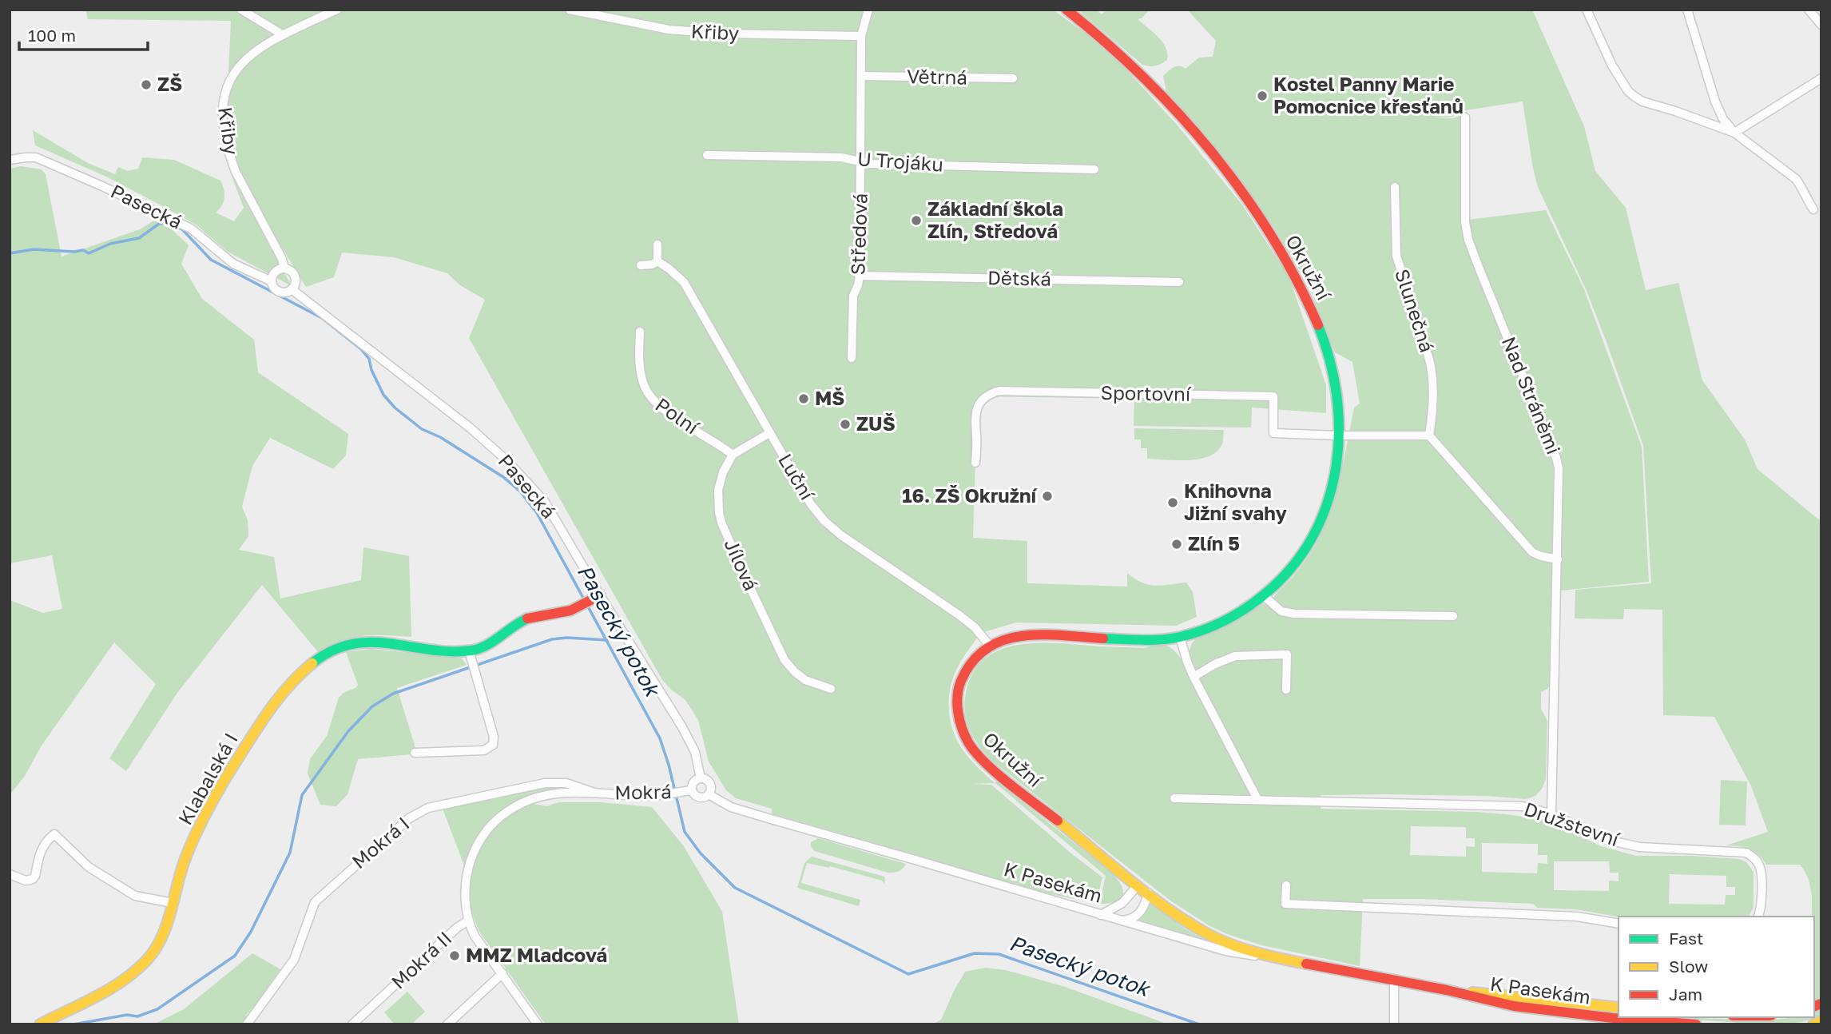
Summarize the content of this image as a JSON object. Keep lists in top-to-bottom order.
{
  "streets": {
    "street": [
      "Křiby",
      "Větrná",
      "U Trojáku",
      "Pasecká",
      "Středová",
      "Okružní",
      "Dětská",
      "Slunečná",
      "Sportovní",
      "Nad Stráněmi",
      "Polní",
      "Luční",
      "Jílová",
      "Klabalská I",
      "Mokrá",
      "Družstevní",
      "Mokrá I",
      "K Pasekám",
      "Mokrá II"
    ]
  },
  "crossings": [
    ["Křiby", "Pasecká"],
    ["Křiby", "Středová"],
    ["Větrná", "Středová"],
    ["U Trojáku", "Středová"],
    ["Pasecká", "Klabalská I"],
    ["Pasecká", "Mokrá"],
    ["Pasecká", "K Pasekám"],
    ["Středová", "Dětská"],
    ["Okružní", "Sportovní"],
    ["Okružní", "Luční"],
    ["Okružní", "K Pasekám"],
    ["Nad Stráněmi", "Družstevní"],
    ["Polní", "Jílová"],
    ["Mokrá", "Mokrá I"],
    ["Mokrá", "K Pasekám"]
  ],
  "water": ["Pasecký potok"],
  "places": [
    "ZŠ",
    "Kostel Panny Marie Pomocnice křesťanů",
    "Základní škola Zlín, Středová",
    "MŠ",
    "ZUŠ",
    "16. ZŠ Okružní",
    "Knihovna Jižní svahy",
    "Zlín 5",
    "MMZ Mladcová"
  ],
  "legend": ["Fast", "Slow", "Jam"],
  "scale_bar": "100 m"
}
